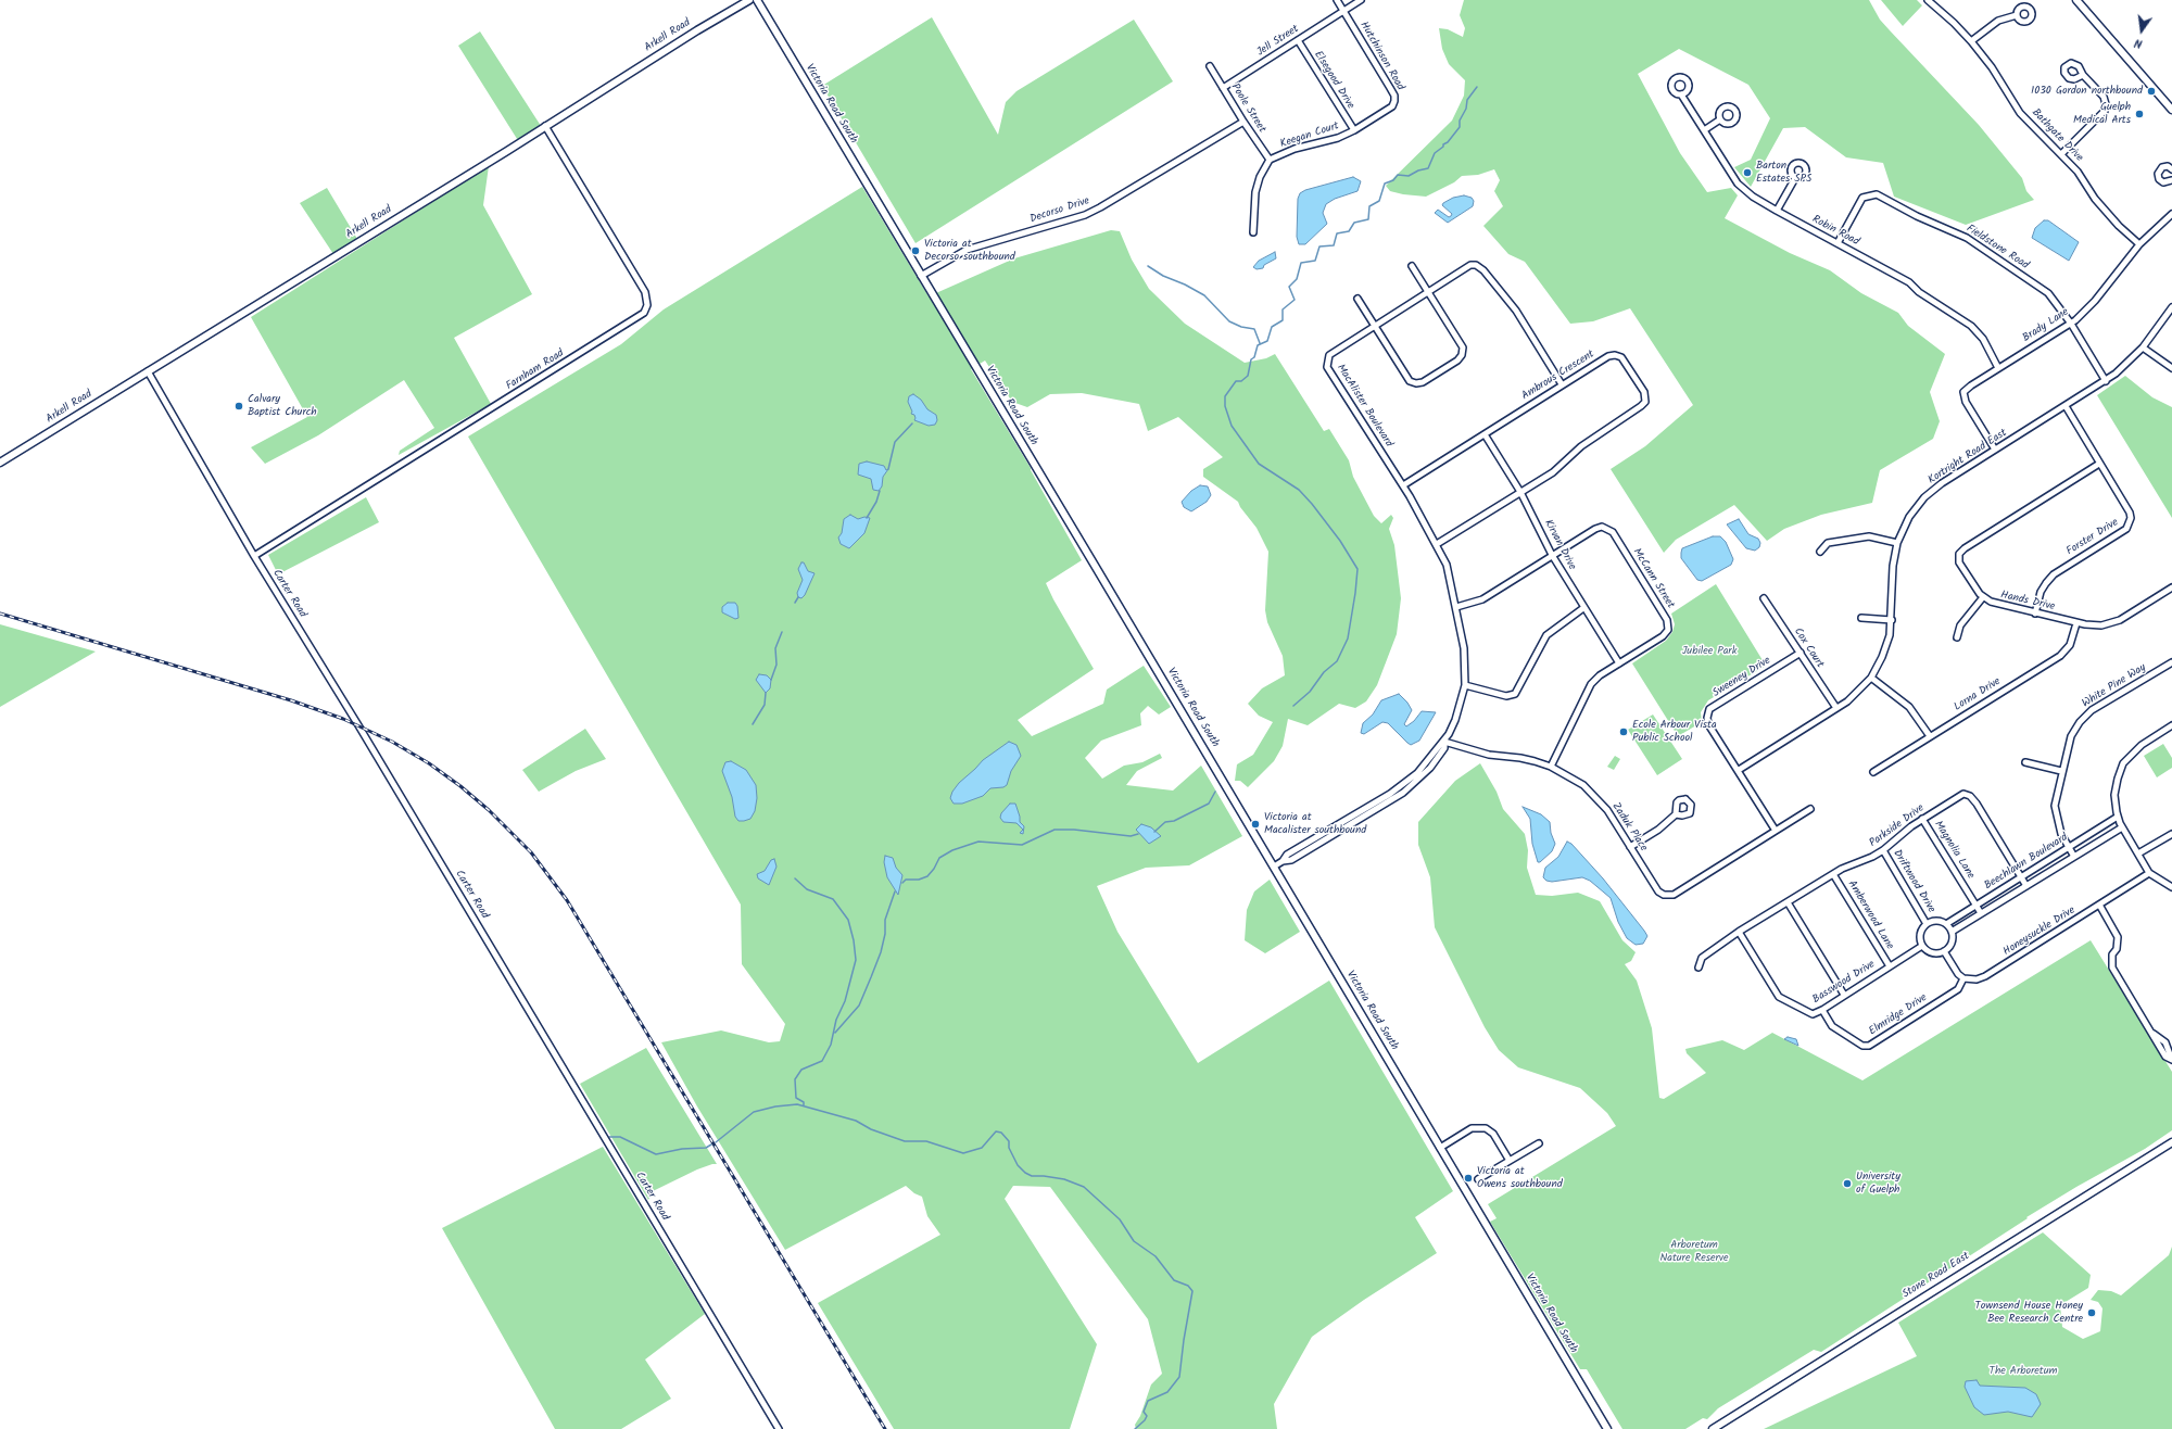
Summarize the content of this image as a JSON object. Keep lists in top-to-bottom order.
{
  "streets": {
    "main road": ["Arkell Road", "Victoria Road South", "Stone Road East"],
    "street": [
      "Jell Street",
      "Hutchinson Road",
      "Elsegood Drive",
      "Poole Street",
      "Keegan Court",
      "Bathgate Drive",
      "Decorso Drive",
      "Robin Road",
      "Fieldstone Road",
      "Brady Lane",
      "Farnham Road",
      "Ambrous Crescent",
      "MacAlister Boulevard",
      "Kortright Road East",
      "Forster Drive",
      "Kirvan Drive",
      "McCann Street",
      "Carter Road",
      "Hands Drive",
      "Cox Court",
      "Sweeney Drive",
      "White Pine Way",
      "Lorna Drive",
      "Parkside Drive",
      "Zaduk Place",
      "Magnolia Lane",
      "Beechlawn Boulevard",
      "Driftwood Drive",
      "Amberwood Lane",
      "Honeysuckle Drive",
      "Basswood Drive",
      "Elmridge Drive"
    ]
  },
  "crossings": [
    ["Arkell Road", "Farnham Road"],
    ["Arkell Road", "Carter Road"],
    ["Jell Street", "Hutchinson Road"],
    ["Jell Street", "Elsegood Drive"],
    ["Jell Street", "Poole Street"],
    ["Hutchinson Road", "Elsegood Drive"],
    ["Hutchinson Road", "Keegan Court"],
    ["Elsegood Drive", "Keegan Court"],
    ["Victoria Road South", "Decorso Drive"],
    ["Victoria Road South", "MacAlister Boulevard"],
    ["Poole Street", "Keegan Court"],
    ["Poole Street", "Decorso Drive"],
    ["Bathgate Drive", "Brady Lane"],
    ["Robin Road", "Fieldstone Road"],
    ["Robin Road", "Brady Lane"],
    ["Fieldstone Road", "Brady Lane"],
    ["Fieldstone Road", "Kortright Road East"],
    ["Brady Lane", "Kortright Road East"],
    ["Farnham Road", "Carter Road"],
    ["Ambrous Crescent", "MacAlister Boulevard"],
    ["Ambrous Crescent", "Kirvan Drive"],
    ["MacAlister Boulevard", "McCann Street"],
    ["MacAlister Boulevard", "Zaduk Place"],
    ["Kortright Road East", "Forster Drive"],
    ["Kortright Road East", "Cox Court"],
    ["Kortright Road East", "Sweeney Drive"],
    ["Forster Drive", "Hands Drive"],
    ["Kirvan Drive", "McCann Street"],
    ["McCann Street", "Zaduk Place"],
    ["Hands Drive", "Lorna Drive"],
    ["Cox Court", "Sweeney Drive"],
    ["White Pine Way", "Beechlawn Boulevard"],
    ["Parkside Drive", "Magnolia Lane"],
    ["Parkside Drive", "Beechlawn Boulevard"],
    ["Parkside Drive", "Driftwood Drive"],
    ["Parkside Drive", "Amberwood Lane"],
    ["Magnolia Lane", "Beechlawn Boulevard"],
    ["Beechlawn Boulevard", "Driftwood Drive"],
    ["Beechlawn Boulevard", "Basswood Drive"],
    ["Driftwood Drive", "Basswood Drive"],
    ["Amberwood Lane", "Basswood Drive"],
    ["Honeysuckle Drive", "Elmridge Drive"],
    ["Basswood Drive", "Elmridge Drive"]
  ],
  "parks": ["Jubilee Park", "Arboretum Nature Reserve", "The Arboretum"],
  "places": [
    "1030 Gordon northbound",
    "Guelph Medical Arts",
    "Barton Estates SPS",
    "Victoria at Decorso southbound",
    "Calvary Baptist Church",
    "Ecole Arbour Vista Public School",
    "Victoria at Macalister southbound",
    "Victoria at Owens southbound",
    "University of Guelph",
    "Townsend House Honey Bee Research Centre"
  ],
  "north": "bottom"
}
